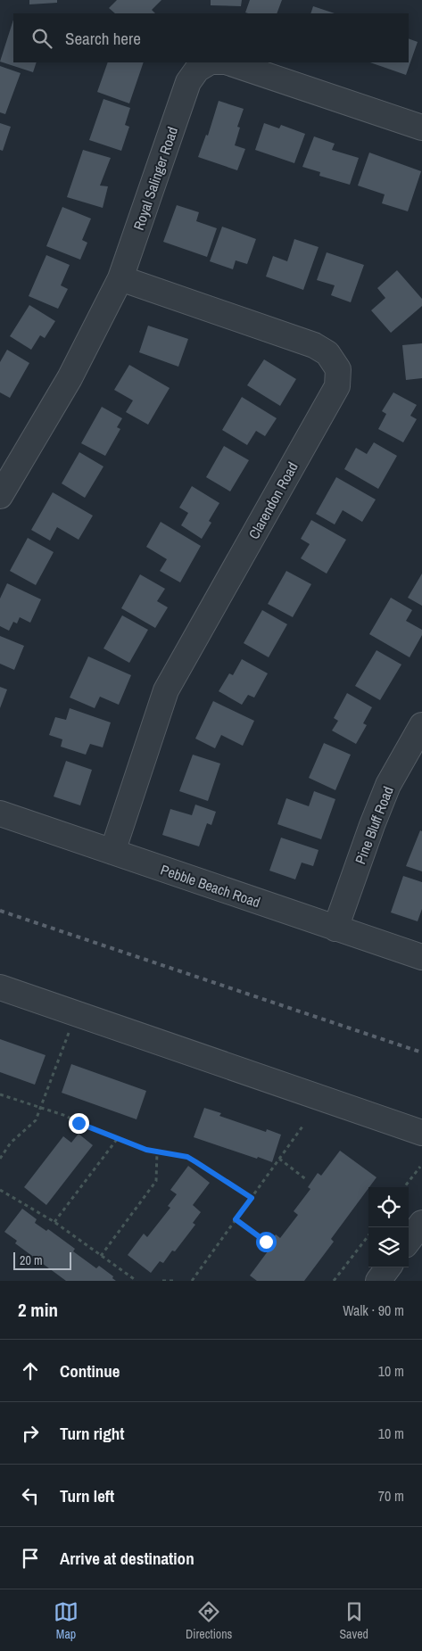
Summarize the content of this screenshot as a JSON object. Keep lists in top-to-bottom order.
{
  "streets": {
    "street": [
      "Royal Salinger Road",
      "Clarendon Road",
      "Pine Bluff Road",
      "Pebble Beach Road"
    ]
  },
  "crossings": [
    ["Royal Salinger Road", "Clarendon Road"],
    ["Clarendon Road", "Pebble Beach Road"],
    ["Pine Bluff Road", "Pebble Beach Road"]
  ],
  "scale_bar": "20 m",
  "page": {
    "search": "Search here",
    "scale": "20 m",
    "heading": ["2 min", "Walk · 90 m"],
    "list": [
      ["Continue", "10 m"],
      ["Turn right", "10 m"],
      ["Turn left", "70 m"],
      "Arrive at destination"
    ],
    "nav": ["Map", "Directions", "Saved"]
  }
}
